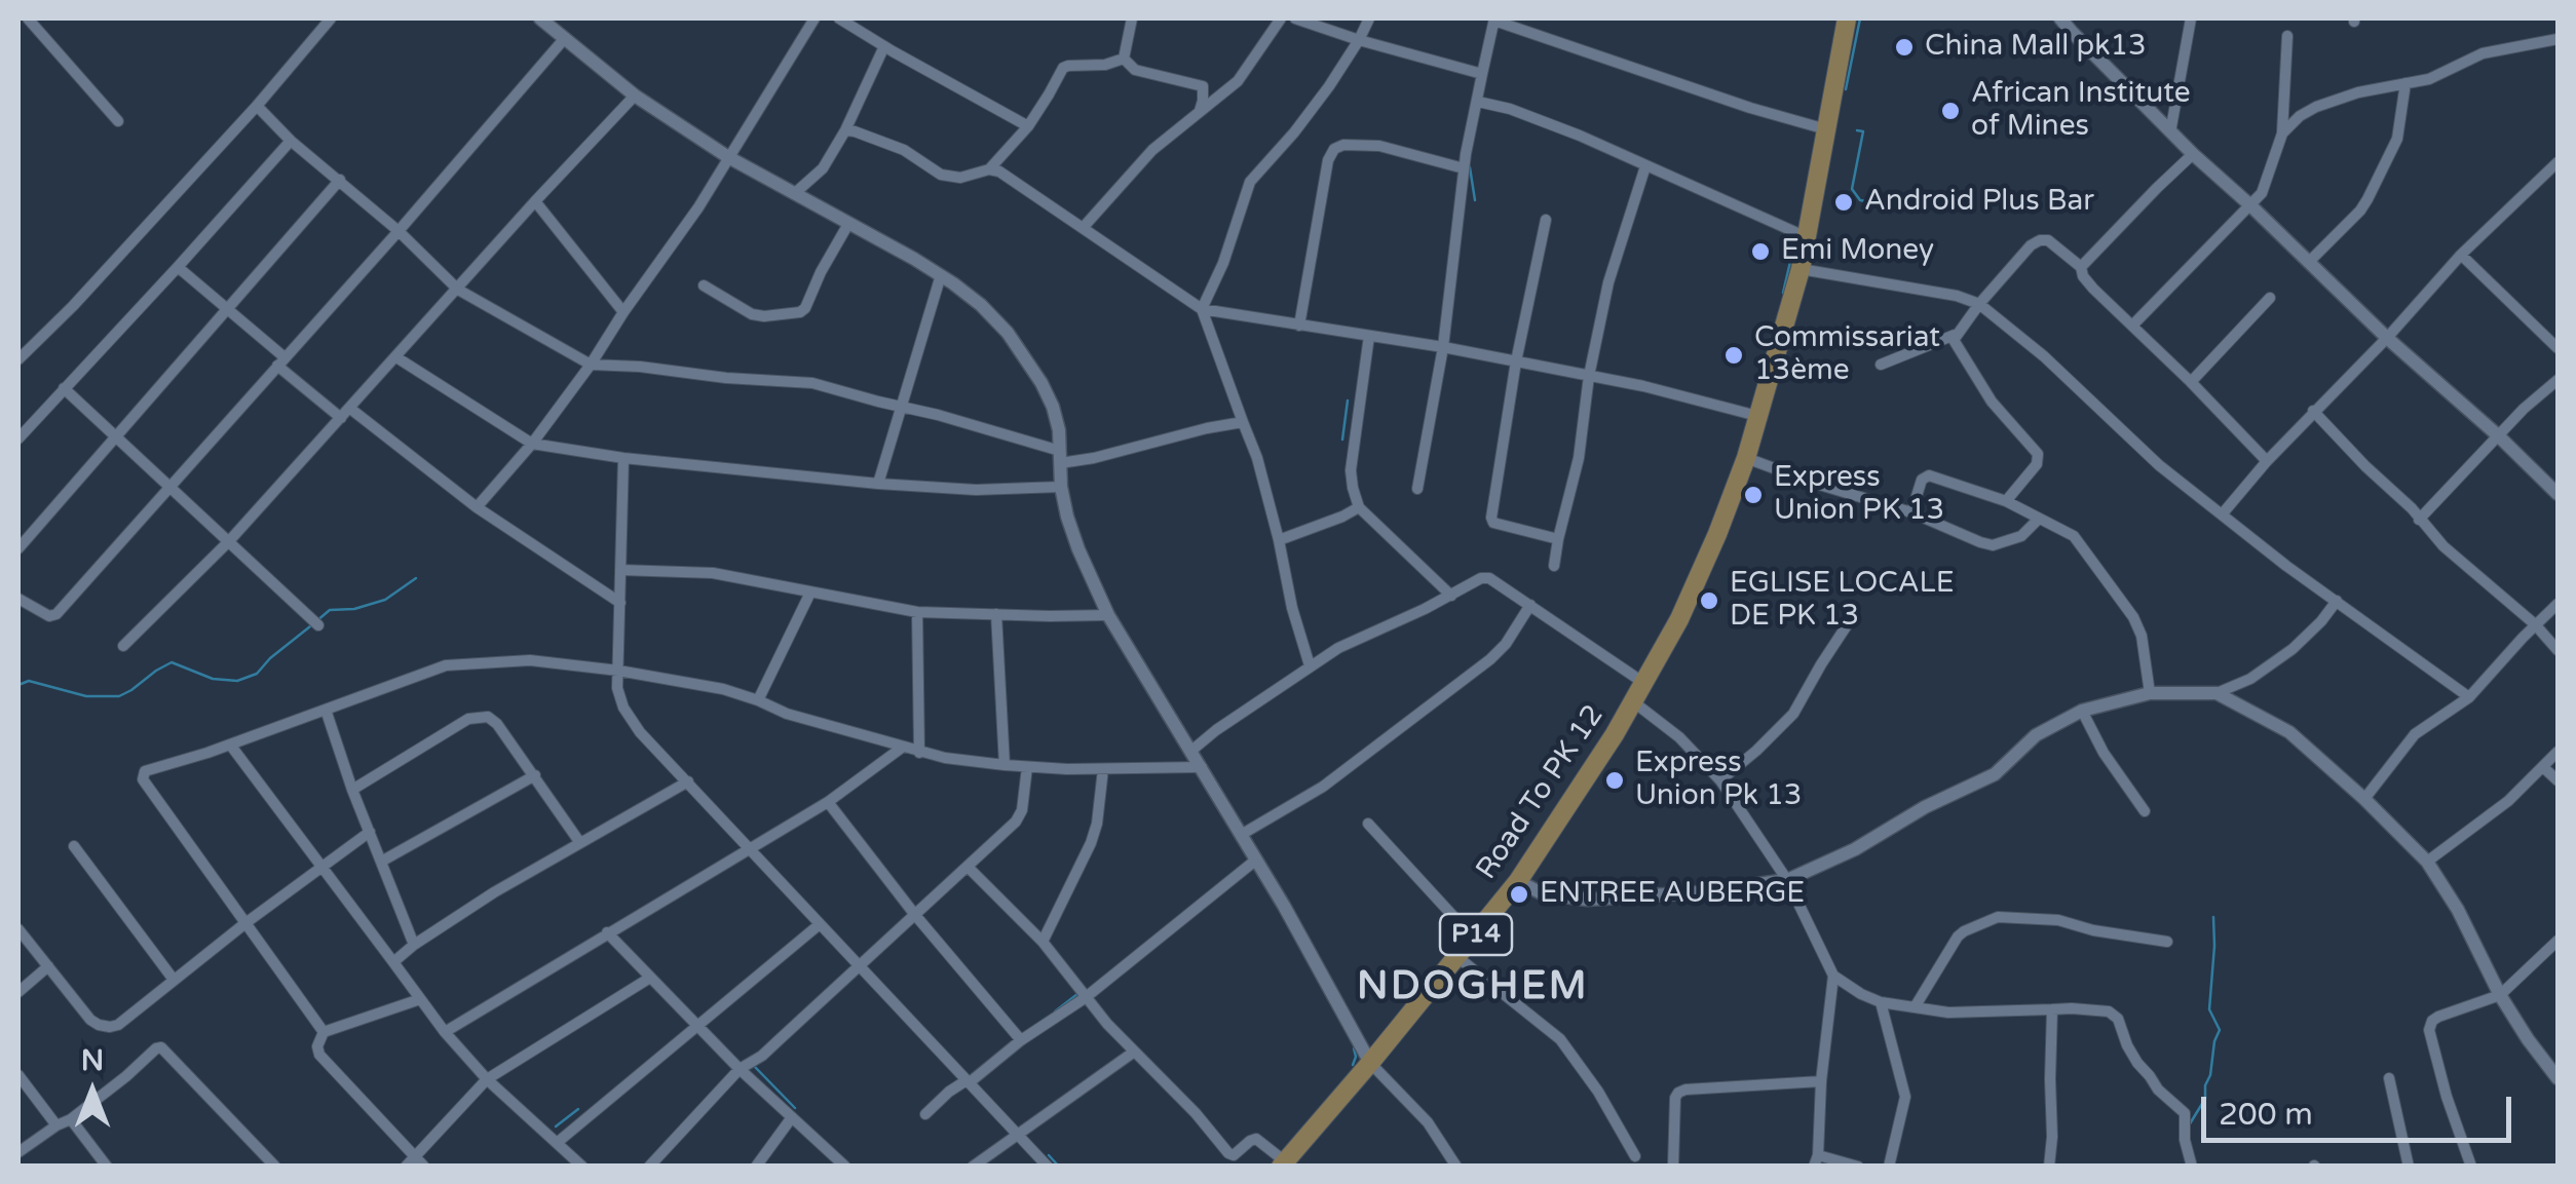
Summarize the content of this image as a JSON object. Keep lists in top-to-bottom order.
{
  "streets": {
    "main road": ["Road To PK 12", "P14"]
  },
  "crossings": [
    ["Road To PK 12", "P14"]
  ],
  "districts": ["NDOGHEM"],
  "places": [
    "China Mall pk13",
    "African Institute of Mines",
    "Android Plus Bar",
    "Emi Money",
    "Commissariat 13ème",
    "Express Union PK 13",
    "EGLISE LOCALE DE PK 13",
    "Express Union Pk 13",
    "ENTREE AUBERGE"
  ],
  "scale_bar": "200 m",
  "north": "top"
}
